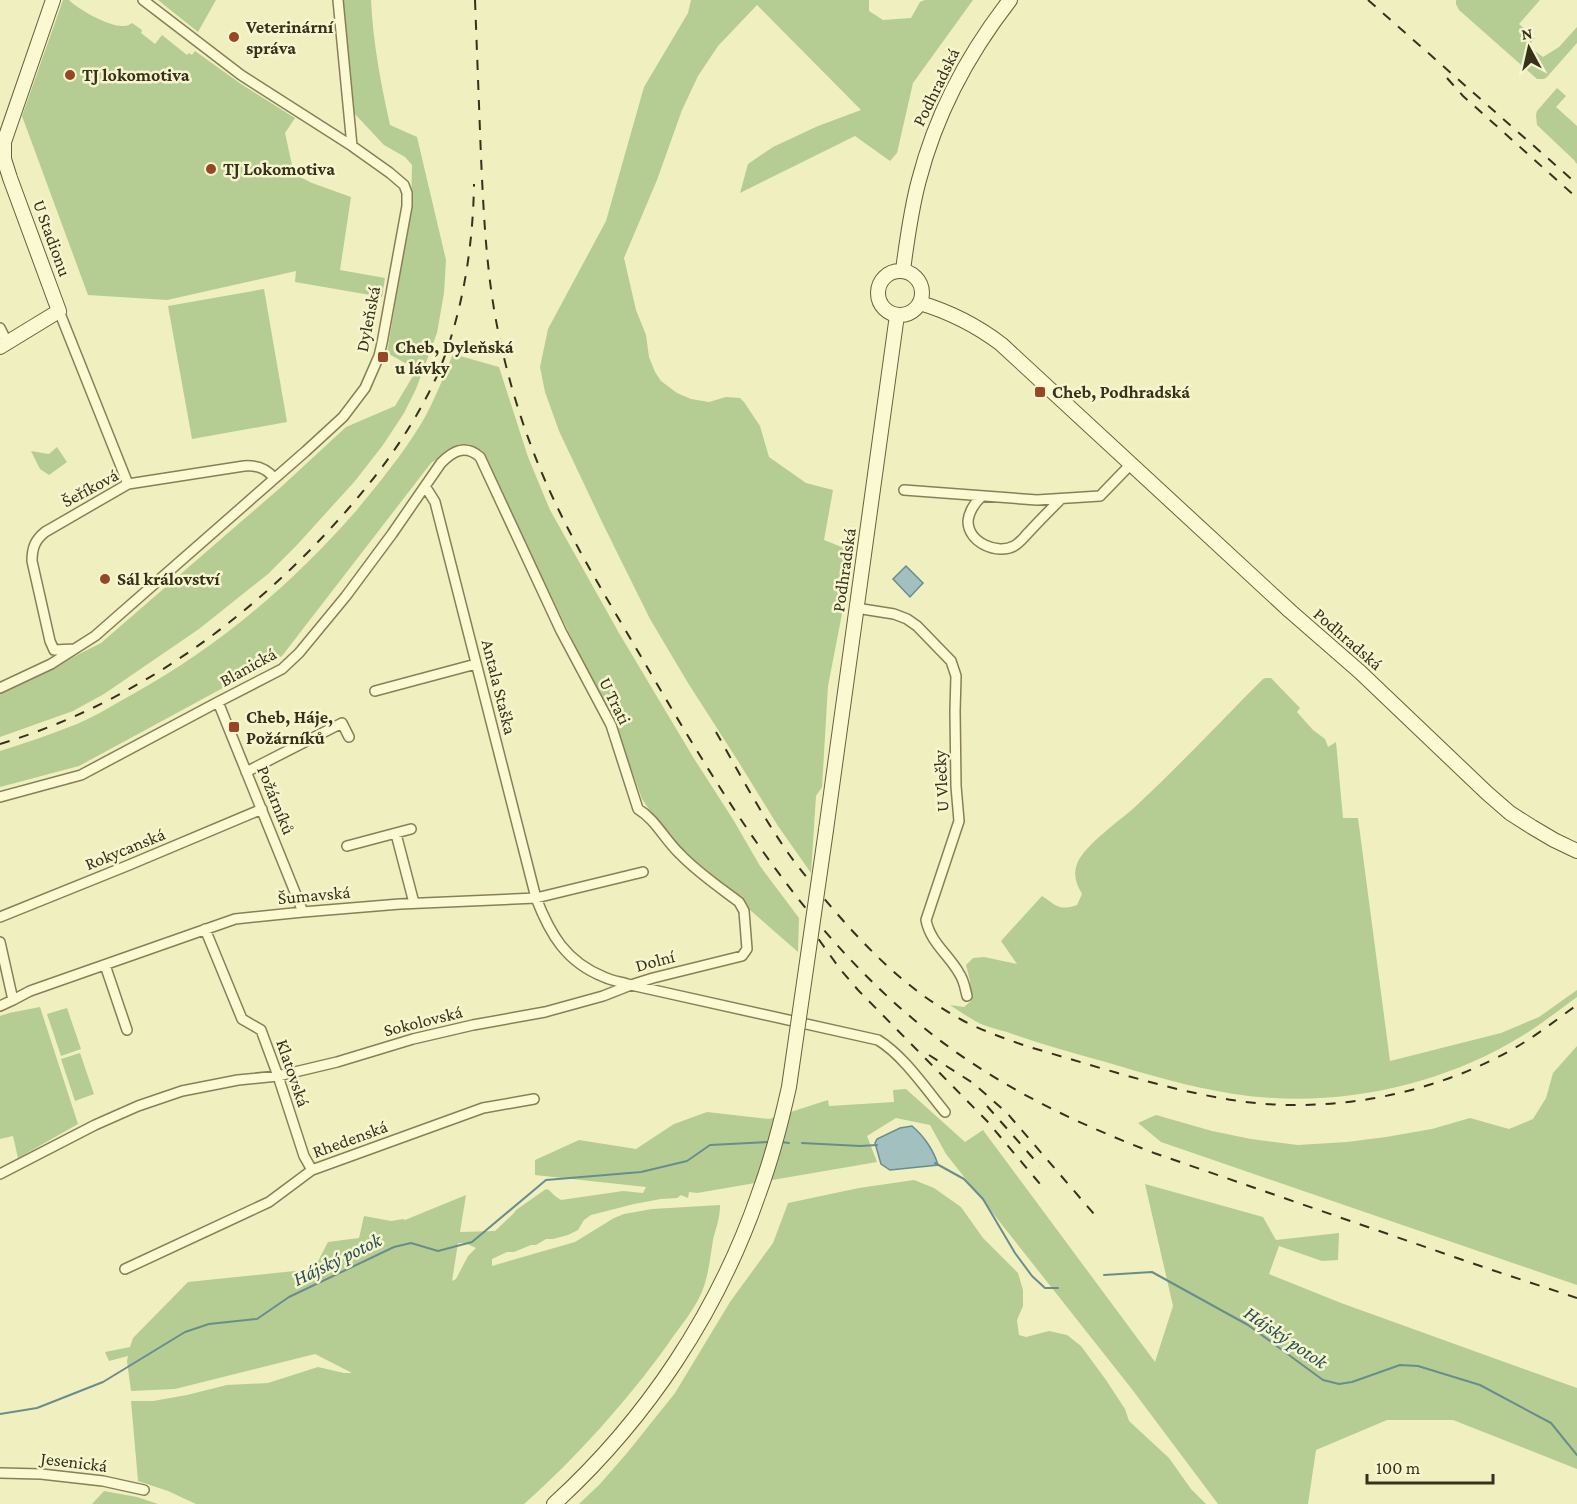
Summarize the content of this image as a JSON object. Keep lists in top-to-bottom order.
{
  "streets": {
    "main road": ["Podhradská", "U Stadionu"],
    "street": [
      "Dyleňská",
      "Šeříková",
      "Blanická",
      "Antala Staška",
      "U Trati",
      "U Vlečky",
      "Požárníků",
      "Rokycanská",
      "Šumavská",
      "Dolní",
      "Sokolovská",
      "Klatovská",
      "Rhedenská",
      "Jesenická"
    ]
  },
  "crossings": [
    ["Podhradská", "U Vlečky"],
    ["U Stadionu", "Šeříková"],
    ["Dyleňská", "Šeříková"],
    ["Blanická", "Antala Staška"],
    ["Blanická", "U Trati"],
    ["Blanická", "Požárníků"],
    ["Antala Staška", "Šumavská"],
    ["Antala Staška", "Dolní"],
    ["U Trati", "Dolní"],
    ["Požárníků", "Rokycanská"],
    ["Požárníků", "Šumavská"],
    ["Šumavská", "Dolní"],
    ["Šumavská", "Klatovská"],
    ["Dolní", "Sokolovská"],
    ["Sokolovská", "Klatovská"],
    ["Klatovská", "Rhedenská"]
  ],
  "water": ["Hájský potok"],
  "places": {
    "other": [
      "Veterinární správa",
      "TJ lokomotiva",
      "TJ Lokomotiva",
      "Sál království"
    ],
    "transit": ["Cheb, Dyleňská u lávky", "Cheb, Podhradská", "Cheb, Háje, Požárníků"]
  },
  "scale_bar": "100 m",
  "north": "top"
}
